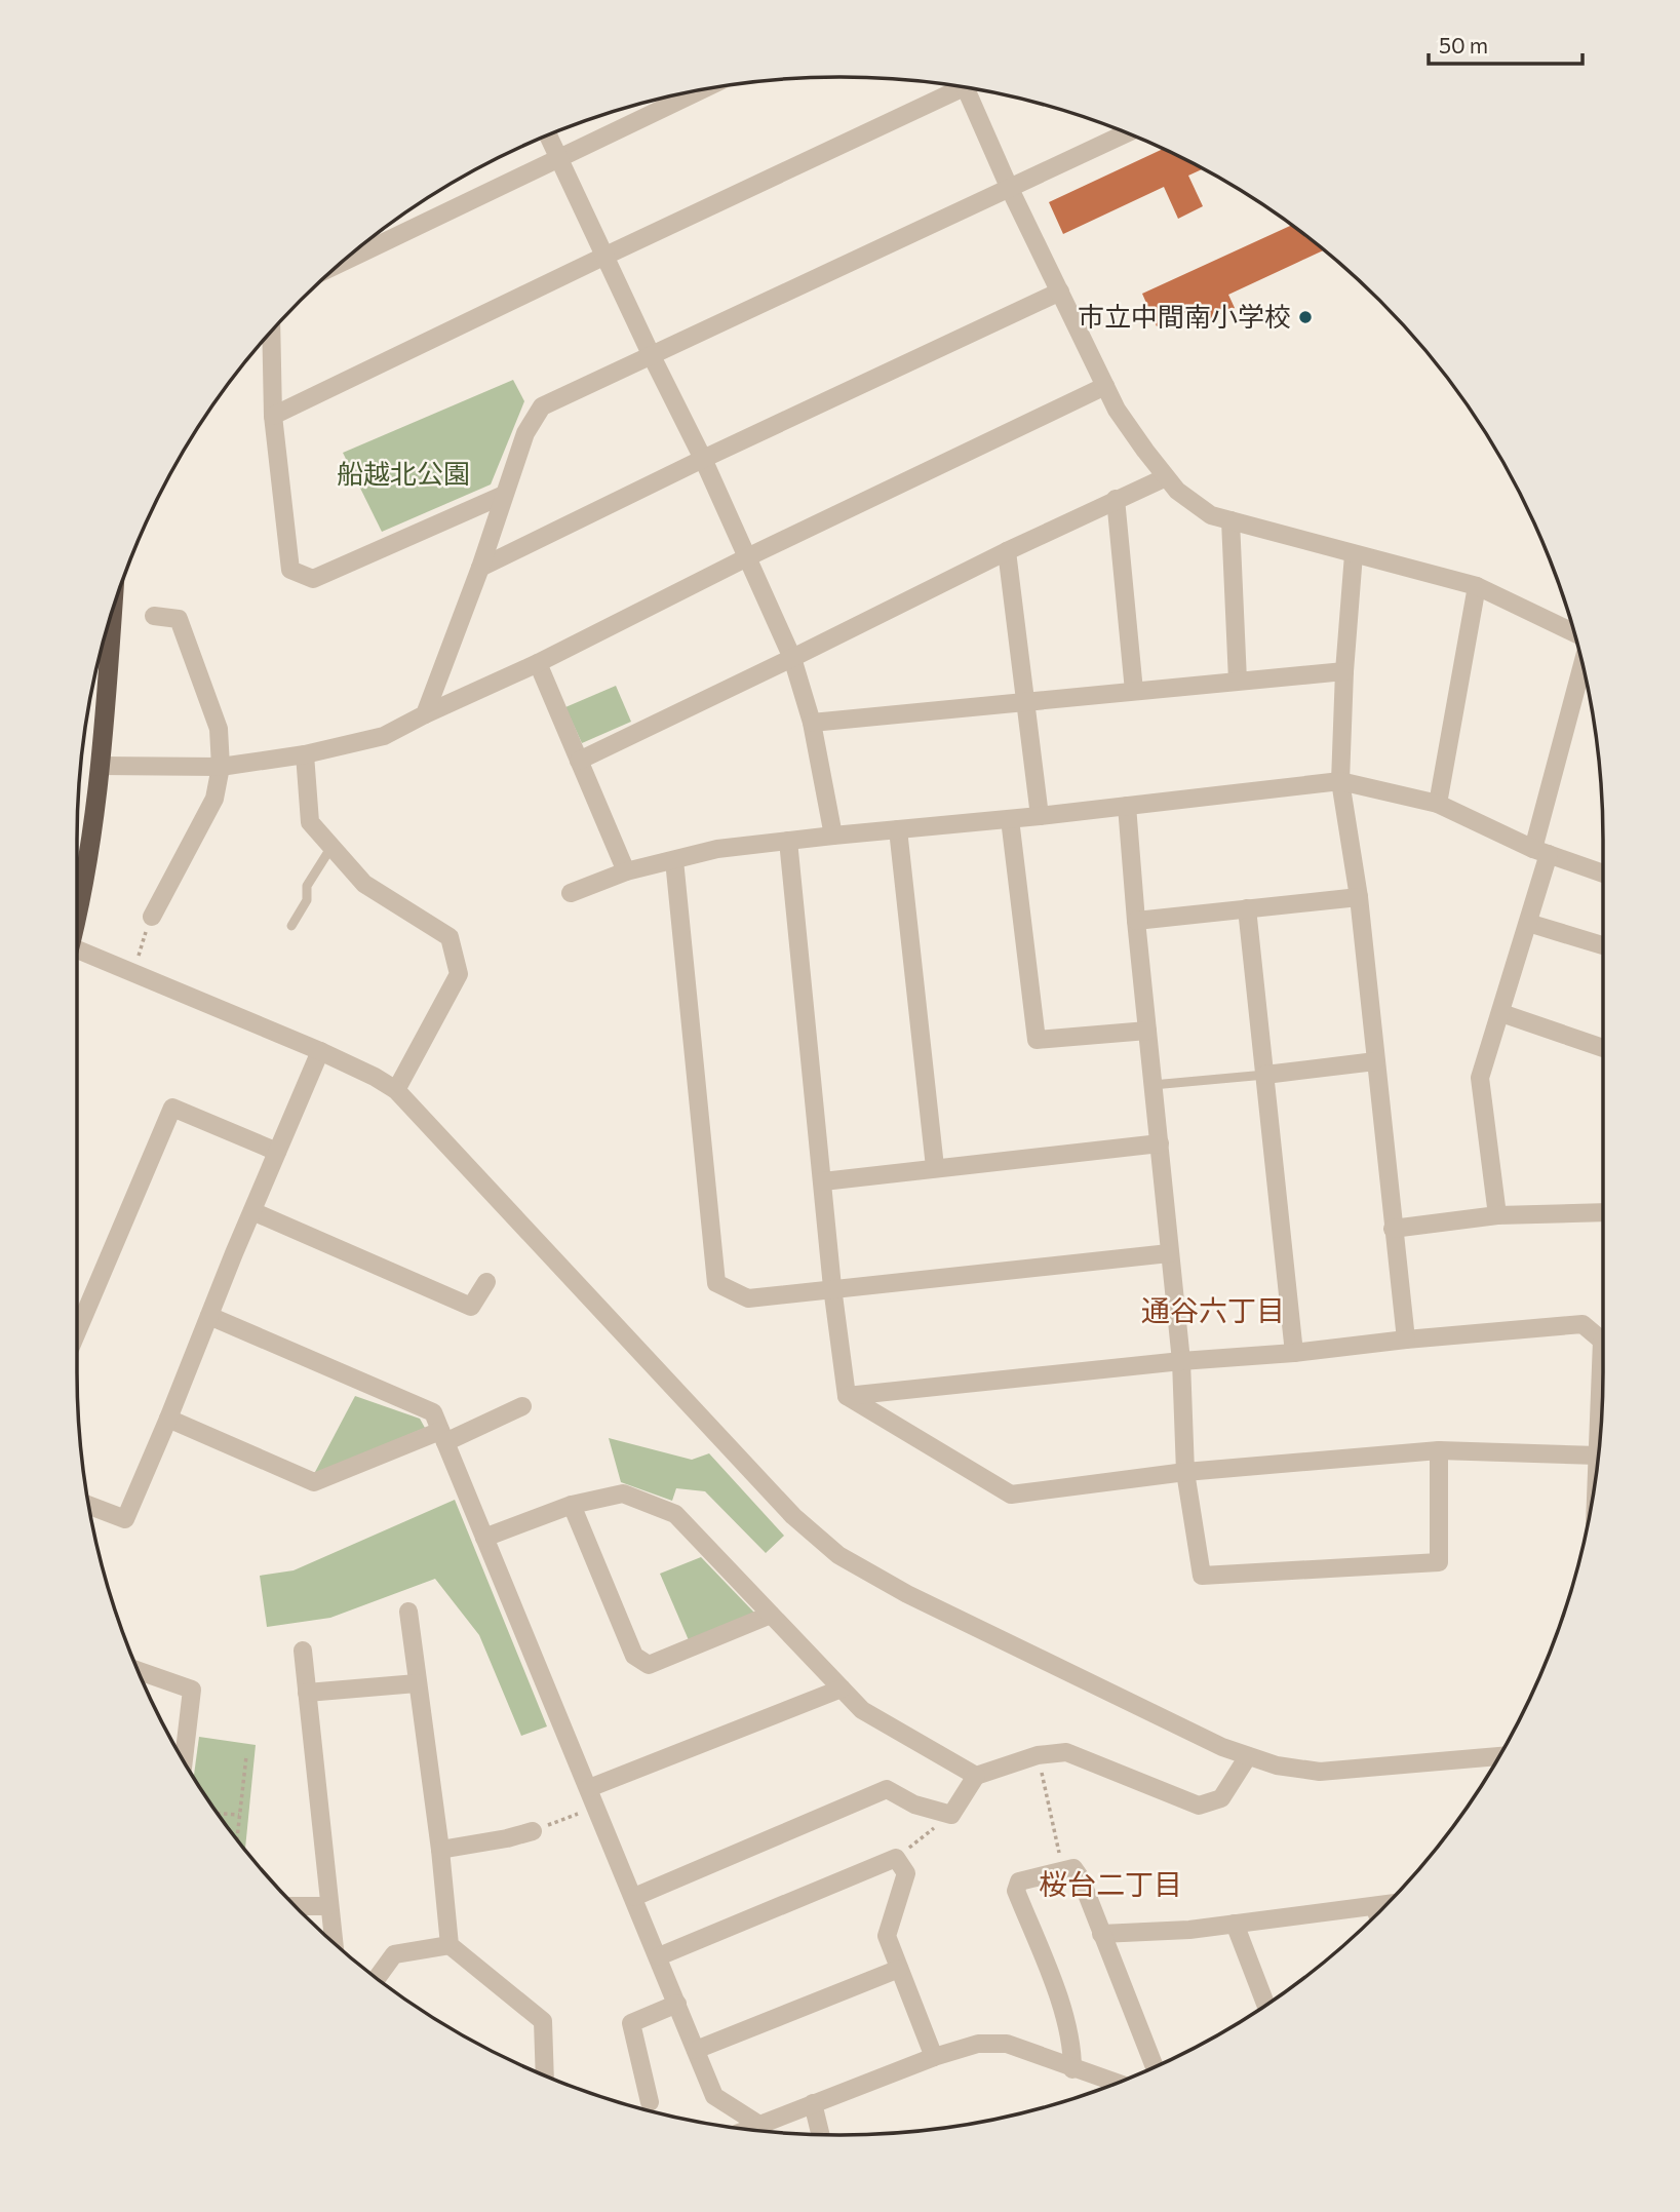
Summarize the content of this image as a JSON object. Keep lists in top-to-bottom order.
{
  "districts": ["通谷六丁目", "桜台二丁目"],
  "parks": ["船越北公園"],
  "places": ["市立中間南小学校"],
  "scale_bar": "50 m"
}
